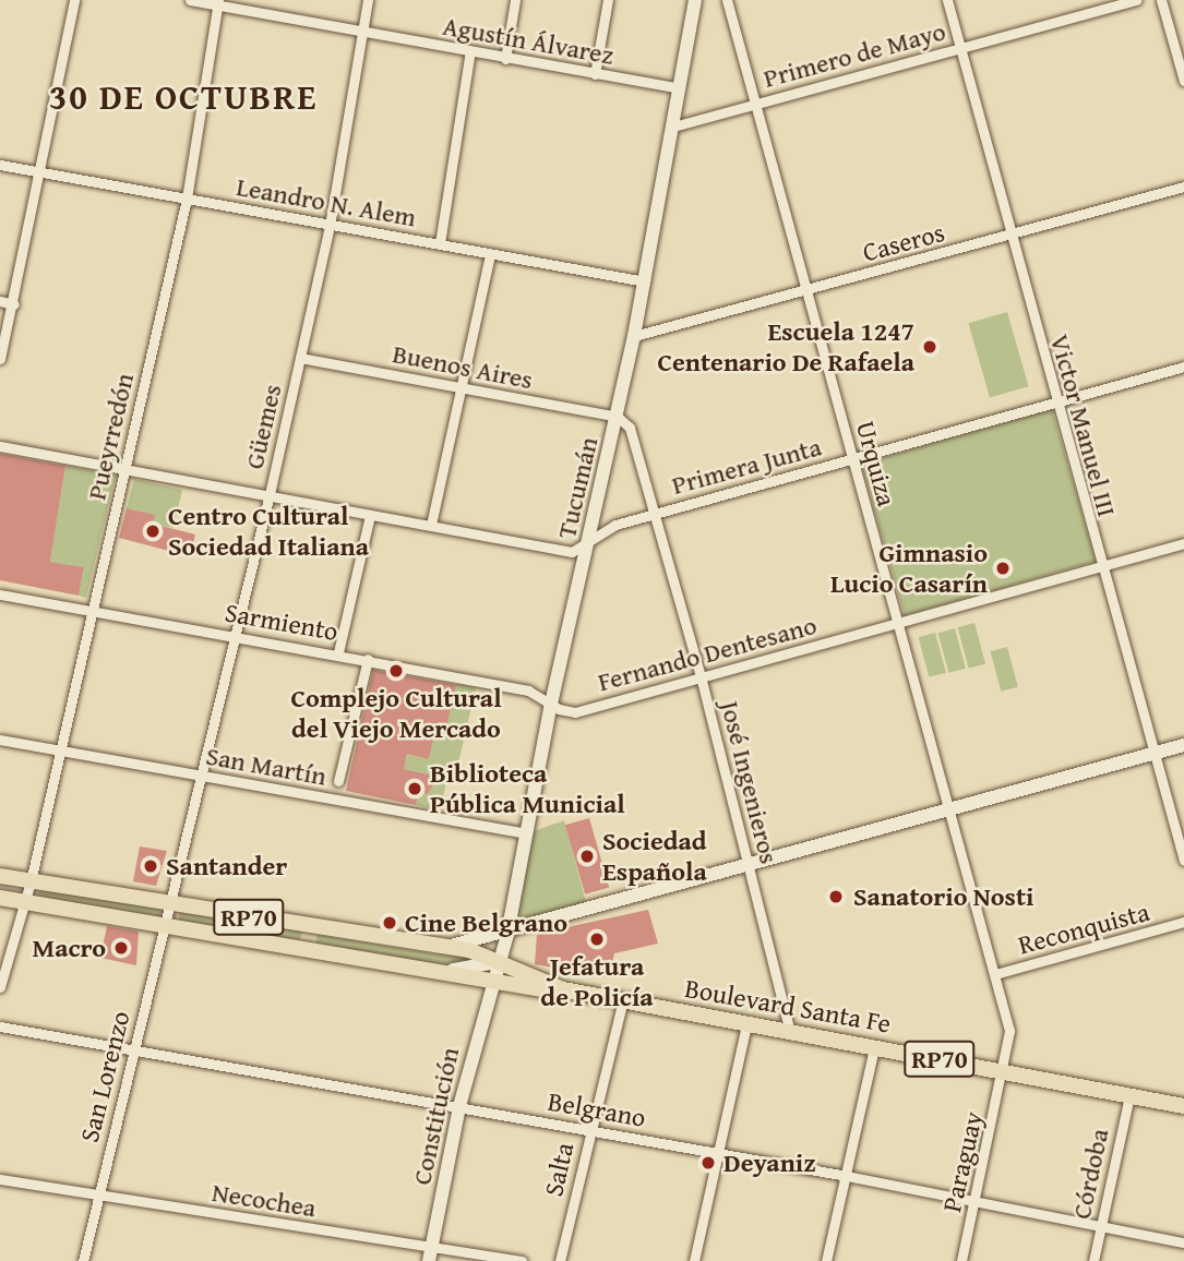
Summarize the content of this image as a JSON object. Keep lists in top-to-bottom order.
{
  "streets": {
    "main road": ["RP70", "Boulevard Santa Fe"],
    "street": [
      "Agustín Álvarez",
      "Primero de Mayo",
      "Leandro N. Alem",
      "Caseros",
      "Buenos Aires",
      "Victor Manuel III",
      "Güemes",
      "Pueyrredón",
      "Urquiza",
      "Primera Junta",
      "Tucumán",
      "Sarmiento",
      "Fernando Dentesano",
      "San Martín",
      "José Ingenieros",
      "Reconquista",
      "San Lorenzo",
      "Belgrano",
      "Constitución",
      "Paraguay",
      "Salta",
      "Córdoba",
      "Necochea"
    ]
  },
  "crossings": [
    ["Agustín Álvarez", "Güemes"],
    ["Agustín Álvarez", "Pueyrredón"],
    ["Agustín Álvarez", "Tucumán"],
    ["Primero de Mayo", "Victor Manuel III"],
    ["Primero de Mayo", "Urquiza"],
    ["Primero de Mayo", "Tucumán"],
    ["Leandro N. Alem", "Güemes"],
    ["Leandro N. Alem", "Pueyrredón"],
    ["Leandro N. Alem", "Tucumán"],
    ["Caseros", "Victor Manuel III"],
    ["Caseros", "Urquiza"],
    ["Caseros", "Tucumán"],
    ["Buenos Aires", "Güemes"],
    ["Buenos Aires", "Tucumán"],
    ["Buenos Aires", "José Ingenieros"],
    ["Victor Manuel III", "Primera Junta"],
    ["Victor Manuel III", "Fernando Dentesano"],
    ["Güemes", "Primera Junta"],
    ["Güemes", "Sarmiento"],
    ["Güemes", "San Martín"],
    ["Güemes", "Boulevard Santa Fe"],
    ["Güemes", "San Lorenzo"],
    ["Pueyrredón", "Primera Junta"],
    ["Pueyrredón", "Sarmiento"],
    ["Pueyrredón", "San Martín"],
    ["Pueyrredón", "Boulevard Santa Fe"],
    ["Urquiza", "Primera Junta"],
    ["Urquiza", "Fernando Dentesano"],
    ["Urquiza", "Reconquista"],
    ["Urquiza", "Boulevard Santa Fe"],
    ["Urquiza", "Paraguay"],
    ["Primera Junta", "Tucumán"],
    ["Primera Junta", "José Ingenieros"],
    ["Tucumán", "Sarmiento"],
    ["Tucumán", "Fernando Dentesano"],
    ["Tucumán", "San Martín"],
    ["Tucumán", "José Ingenieros"],
    ["Tucumán", "Boulevard Santa Fe"],
    ["Tucumán", "Constitución"],
    ["Sarmiento", "Fernando Dentesano"],
    ["Fernando Dentesano", "José Ingenieros"],
    ["José Ingenieros", "Boulevard Santa Fe"],
    ["Boulevard Santa Fe", "San Lorenzo"],
    ["Boulevard Santa Fe", "Constitución"],
    ["Boulevard Santa Fe", "Paraguay"],
    ["Boulevard Santa Fe", "Salta"],
    ["Boulevard Santa Fe", "Córdoba"],
    ["San Lorenzo", "Belgrano"],
    ["San Lorenzo", "Necochea"],
    ["Belgrano", "Constitución"],
    ["Belgrano", "Paraguay"],
    ["Belgrano", "Salta"],
    ["Belgrano", "Córdoba"],
    ["Constitución", "Necochea"]
  ],
  "districts": ["30 DE OCTUBRE"],
  "places": [
    "Escuela 1247 Centenario De Rafaela",
    "Centro Cultural Sociedad Italiana",
    "Gimnasio Lucio Casarín",
    "Complejo Cultural del Viejo Mercado",
    "Biblioteca Pública Municial",
    "Sociedad Española",
    "Santander",
    "Sanatorio Nosti",
    "Cine Belgrano",
    "Jefatura de Policía",
    "Macro",
    "Deyaniz"
  ]
}
